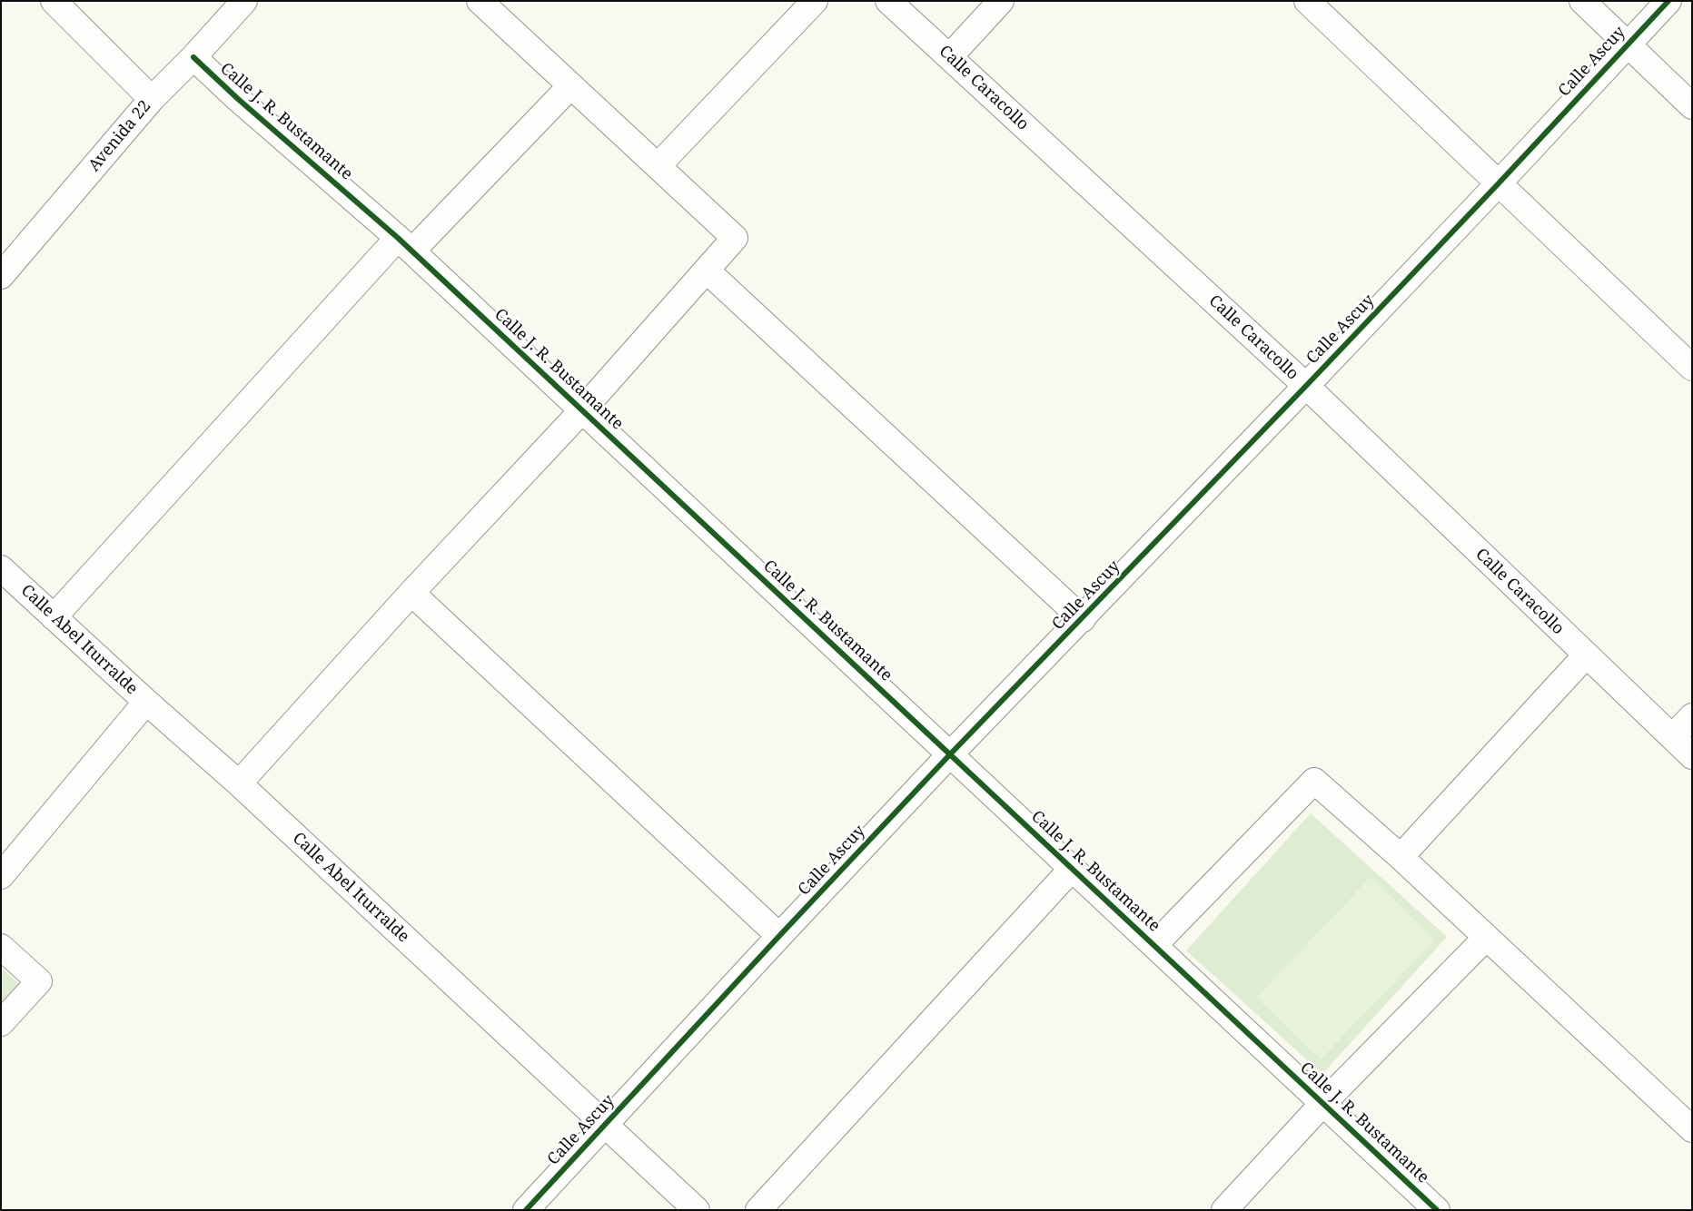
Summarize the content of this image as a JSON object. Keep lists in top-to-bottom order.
{
  "streets": {
    "street": [
      "Calle Ascuy",
      "Calle Caracollo",
      "Calle J. R. Bustamante",
      "Avenida 22",
      "Calle Abel Iturralde"
    ]
  },
  "crossings": [
    ["Calle Ascuy", "Calle Caracollo"],
    ["Calle Ascuy", "Calle J. R. Bustamante"],
    ["Calle Ascuy", "Calle Abel Iturralde"],
    ["Calle J. R. Bustamante", "Avenida 22"]
  ]
}
